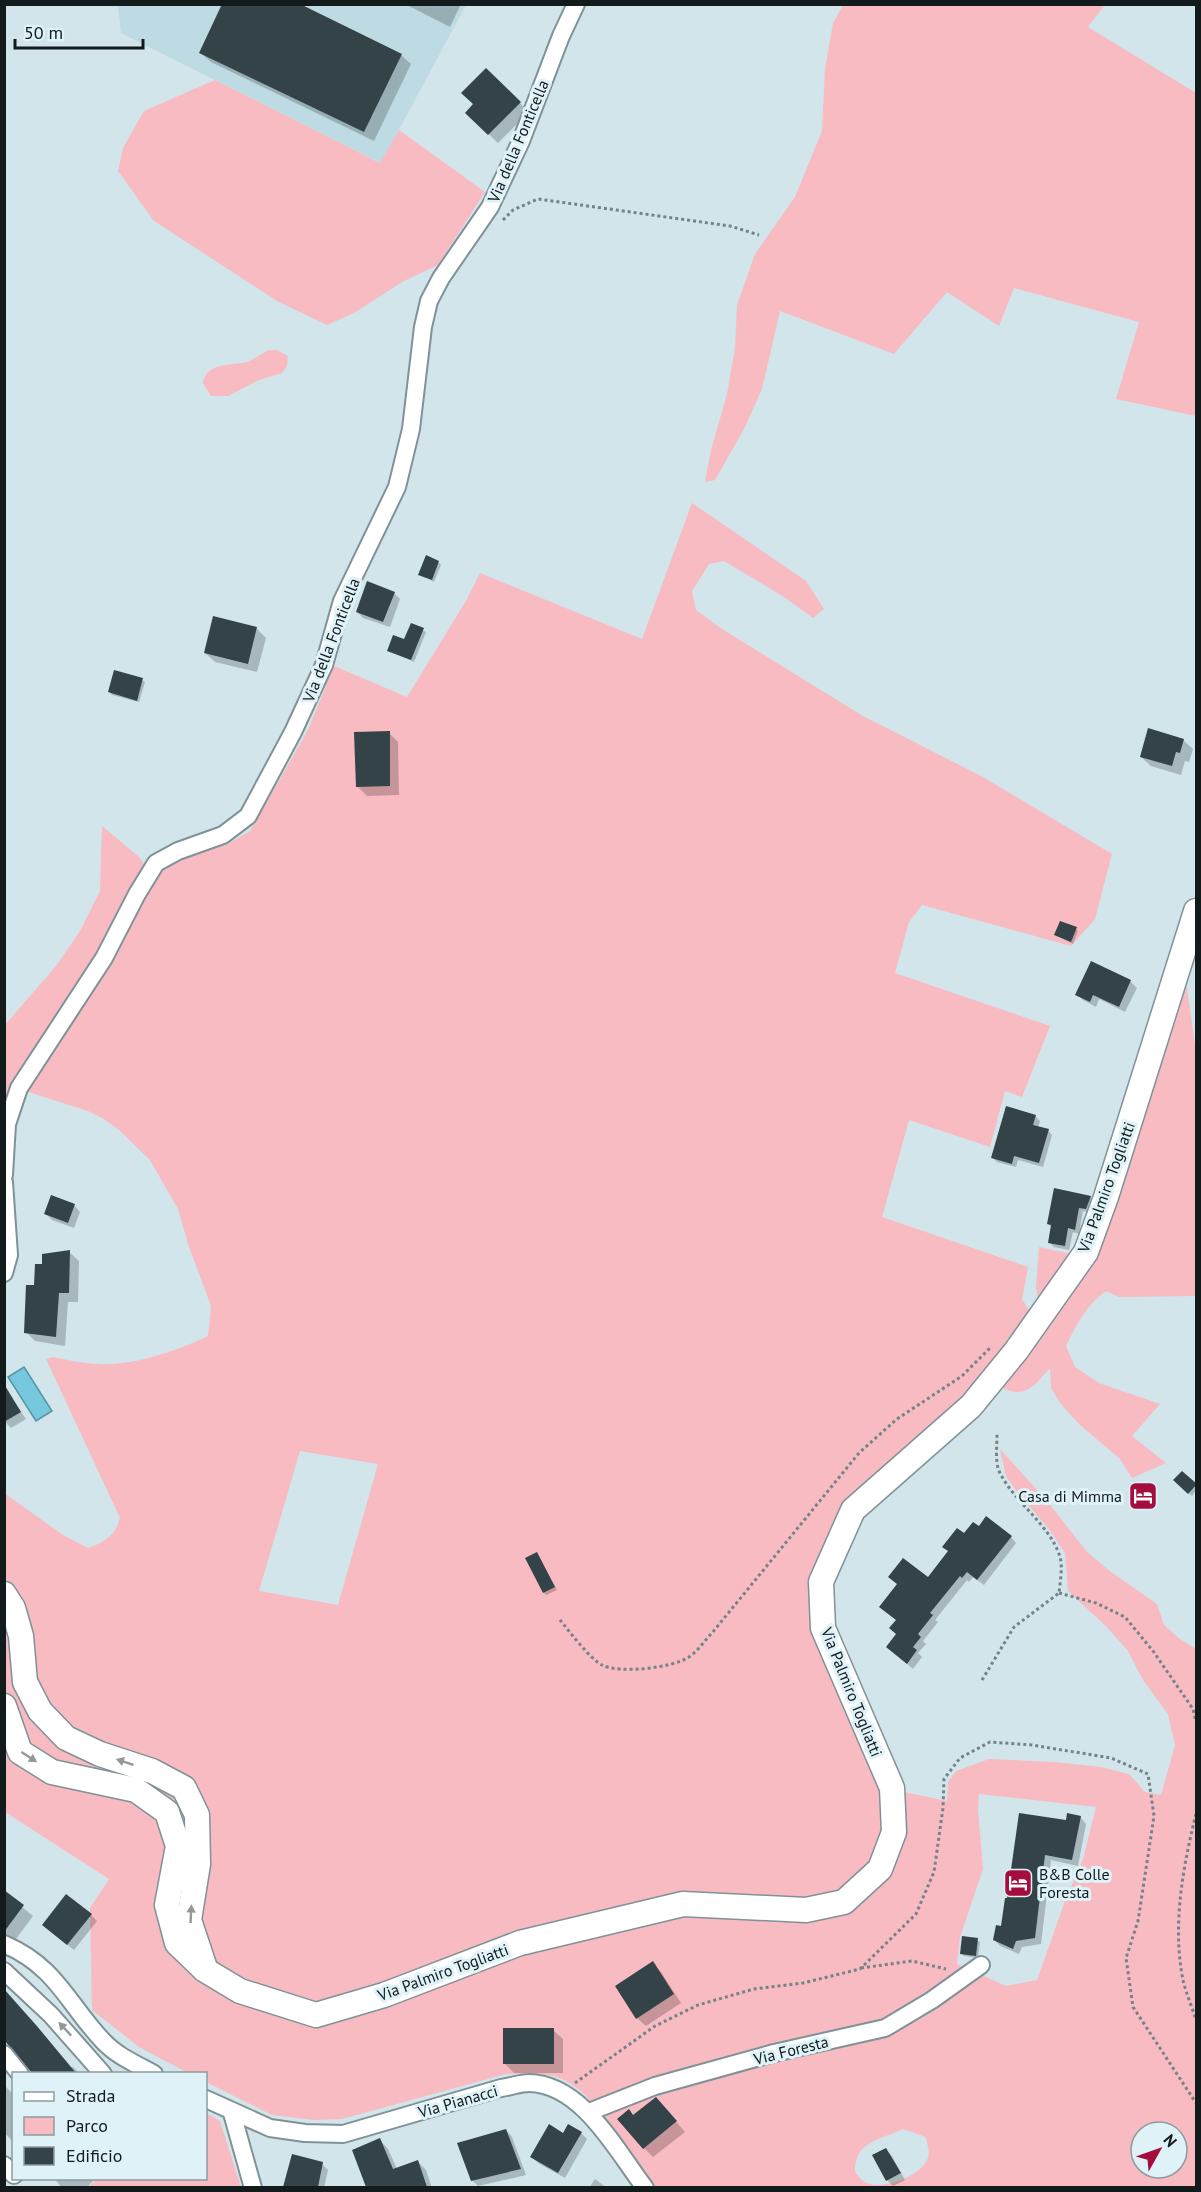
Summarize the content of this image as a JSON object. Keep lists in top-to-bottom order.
{
  "streets": {
    "street": [
      "Via della Fonticella",
      "Via Palmiro Togliatti",
      "Via Foresta",
      "Via Pianacci"
    ]
  },
  "crossings": [
    ["Via Foresta", "Via Pianacci"]
  ],
  "places": {
    "hotel": ["Casa di Mimma", "B&B Colle Foresta"]
  },
  "legend": ["Strada", "Parco", "Edificio"],
  "scale_bar": "50 m",
  "north": "top right"
}
